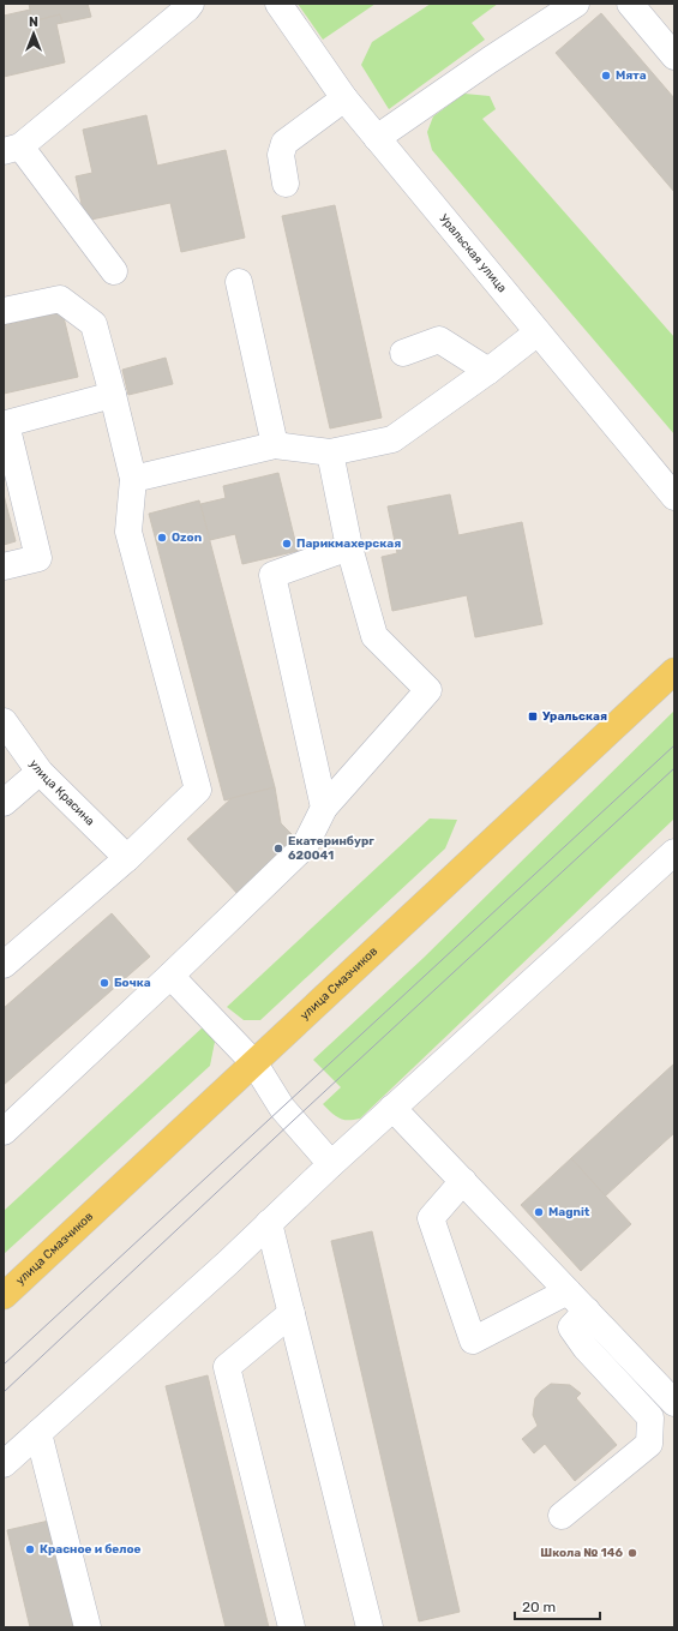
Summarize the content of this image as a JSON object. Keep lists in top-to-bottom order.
{
  "streets": {
    "main road": ["улица Смазчиков"],
    "street": ["Уральская улица", "улица Красина"]
  },
  "places": {
    "other": [
      "Мята",
      "Ozon",
      "Парикмахерская",
      "Екатеринбург 620041",
      "Бочка",
      "Magnit",
      "Красное и белое",
      "Школа № 146"
    ],
    "transit": ["Уральская"]
  },
  "scale_bar": "20 m",
  "north": "top"
}
